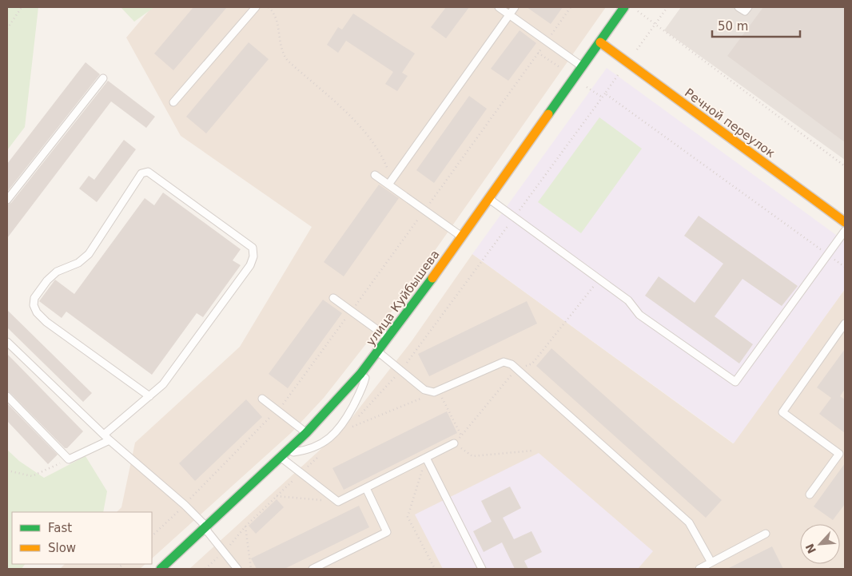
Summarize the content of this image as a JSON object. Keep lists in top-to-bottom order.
{
  "streets": {
    "street": ["Речной переулок", "улица Куйбышева"]
  },
  "crossings": [
    ["Речной переулок", "улица Куйбышева"]
  ],
  "legend": ["Fast", "Slow"],
  "scale_bar": "50 m",
  "north": "bottom left"
}
